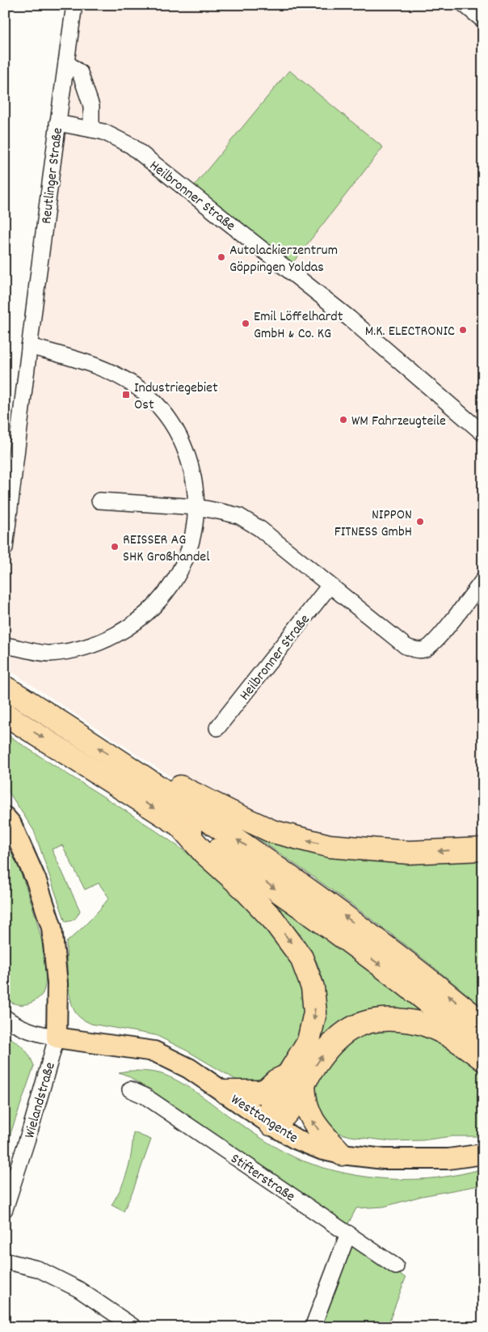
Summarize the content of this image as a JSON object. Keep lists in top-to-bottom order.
{
  "streets": {
    "main road": ["Westtangente"],
    "street": [
      "Reutlinger Straße",
      "Heilbronner Straße",
      "Wielandstraße",
      "Stifterstraße"
    ]
  },
  "crossings": [
    ["Reutlinger Straße", "Heilbronner Straße"],
    ["Wielandstraße", "Westtangente"]
  ],
  "places": {
    "other": [
      "Autolackierzentrum Göppingen Yoldas",
      "Emil Löffelhardt GmbH & Co. KG",
      "M.K. ELECTRONIC",
      "WM Fahrzeugteile",
      "NIPPON FITNESS GmbH",
      "REISSER AG SHK Großhandel"
    ],
    "transit": ["Industriegebiet Ost"]
  }
}
